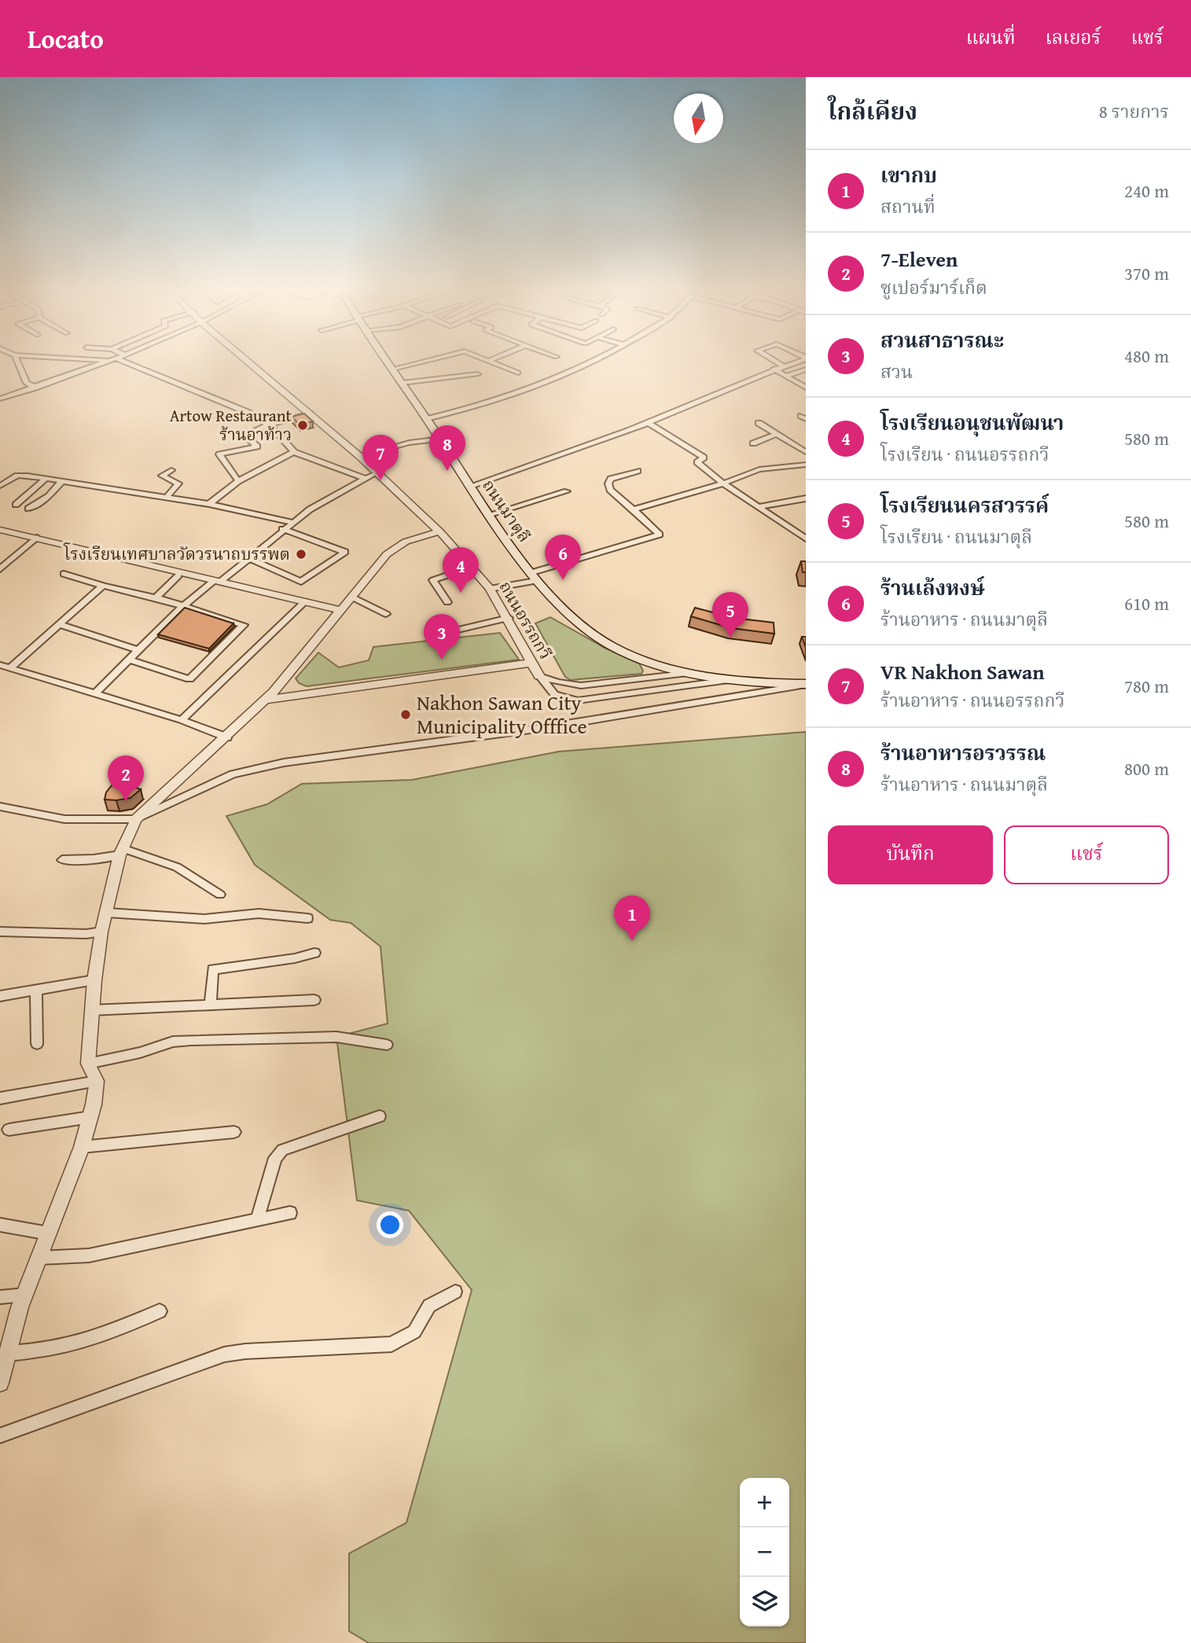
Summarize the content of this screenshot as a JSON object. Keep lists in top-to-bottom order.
{
  "streets": {
    "main road": ["ถนนมาตุลี"],
    "street": ["ถนนอรรถกวี"]
  },
  "places": ["Artow Restaurant ร้านอาท้าว", "โรงเรียนเทศบาลวัดวรนาถบรรพต", "Nakhon Sawan City Municipality Offfice"],
  "north": "bottom",
  "page": {
    "header": "Locato",
    "nav": ["แผนที่", "เลเยอร์", "แชร์"],
    "heading": ["ใกล้เคียง", "8 รายการ"],
    "list": [
      {
        "mark": "1",
        "name": "เขากบ",
        "note": "สถานที่",
        "value": "240 m"
      },
      {
        "mark": "2",
        "name": "7-Eleven",
        "note": "ซูเปอร์มาร์เก็ต",
        "value": "370 m"
      },
      {
        "mark": "3",
        "name": "สวนสาธารณะ",
        "note": "สวน",
        "value": "480 m"
      },
      {
        "mark": "4",
        "name": "โรงเรียนอนุชนพัฒนา",
        "note": "โรงเรียน · ถนนอรรถกวี",
        "value": "580 m"
      },
      {
        "mark": "5",
        "name": "โรงเรียนนครสวรรค์",
        "note": "โรงเรียน · ถนนมาตุลี",
        "value": "580 m"
      },
      {
        "mark": "6",
        "name": "ร้านเล้งหงษ์",
        "note": "ร้านอาหาร · ถนนมาตุลี",
        "value": "610 m"
      },
      {
        "mark": "7",
        "name": "VR Nakhon Sawan",
        "note": "ร้านอาหาร · ถนนอรรถกวี",
        "value": "780 m"
      },
      {
        "mark": "8",
        "name": "ร้านอาหารอรวรรณ",
        "note": "ร้านอาหาร · ถนนมาตุลี",
        "value": "800 m"
      }
    ],
    "pins": [
      "8",
      "7",
      "6",
      "4",
      "5",
      "3",
      "2",
      "1"
    ],
    "buttons": ["บันทึก", "แชร์"],
    "map_buttons": ["+", "−"]
  }
}
